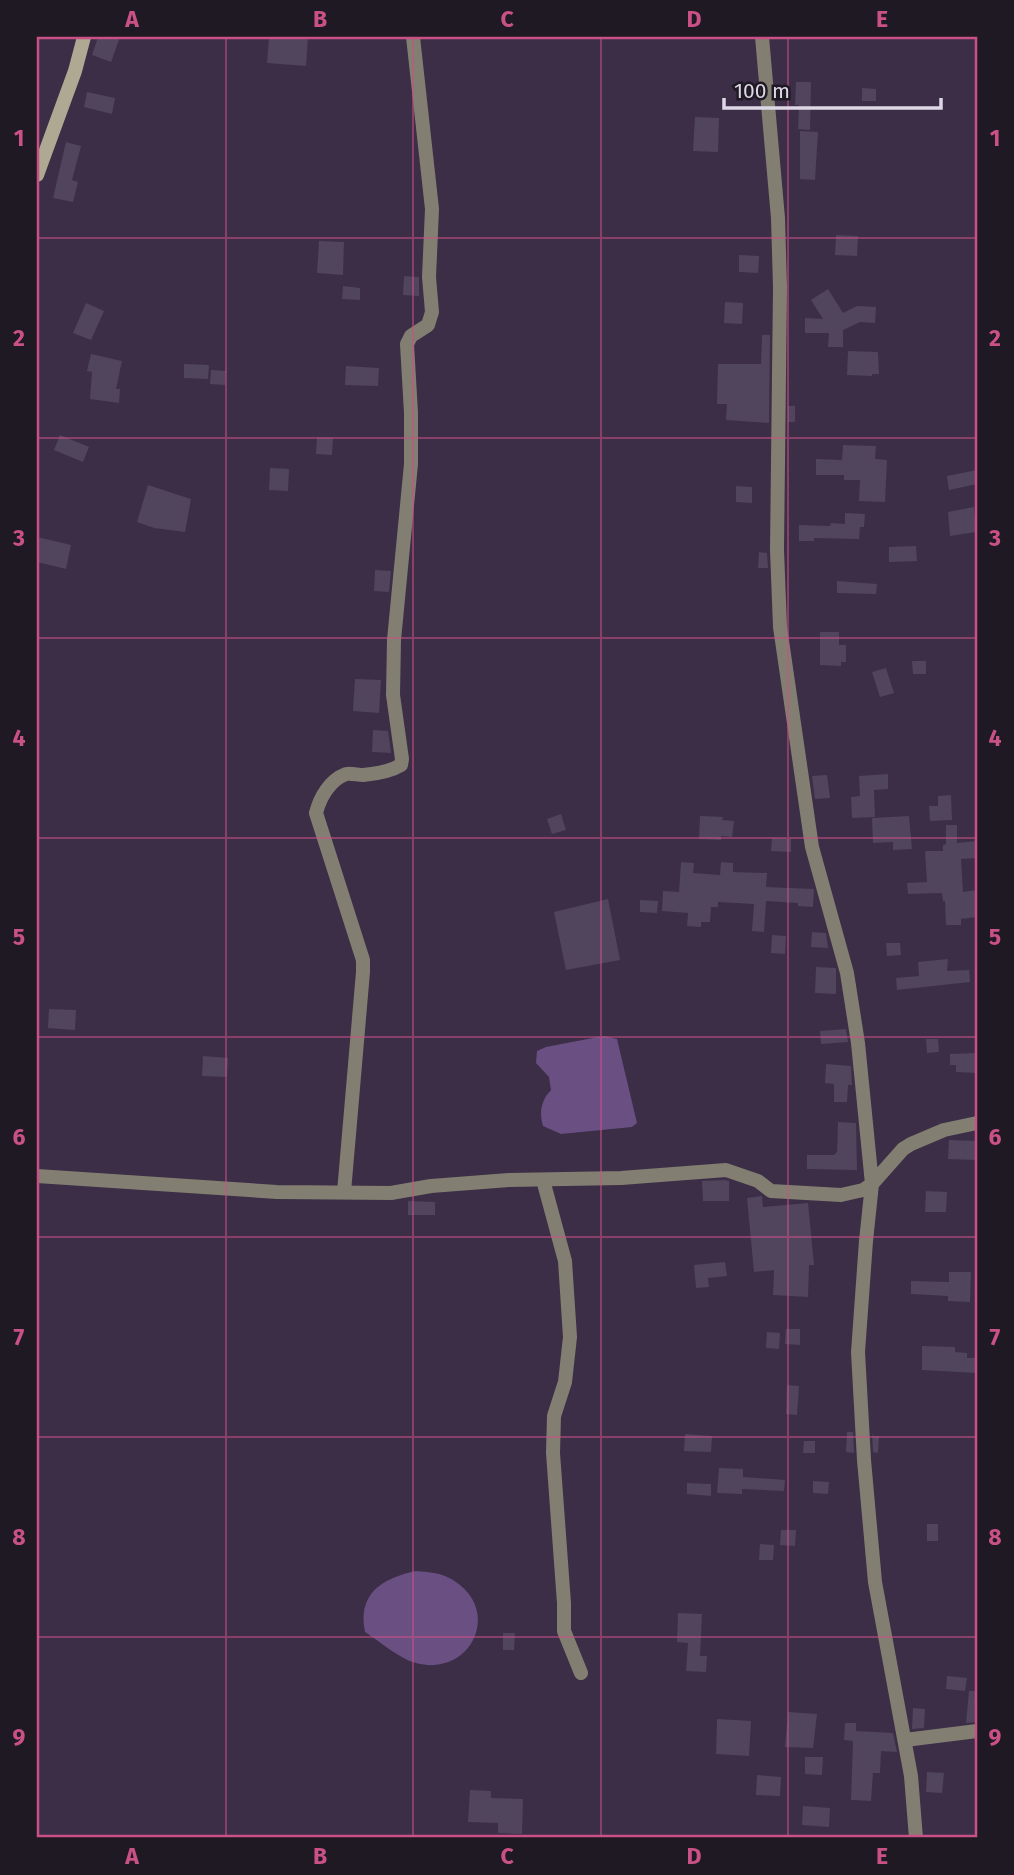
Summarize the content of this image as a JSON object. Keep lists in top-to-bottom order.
{
  "scale_bar": "100 m",
  "grid": {
    "columns": [
      "A",
      "B",
      "C",
      "D",
      "E"
    ],
    "rows": [
      "1",
      "2",
      "3",
      "4",
      "5",
      "6",
      "7",
      "8",
      "9"
    ]
  }
}
